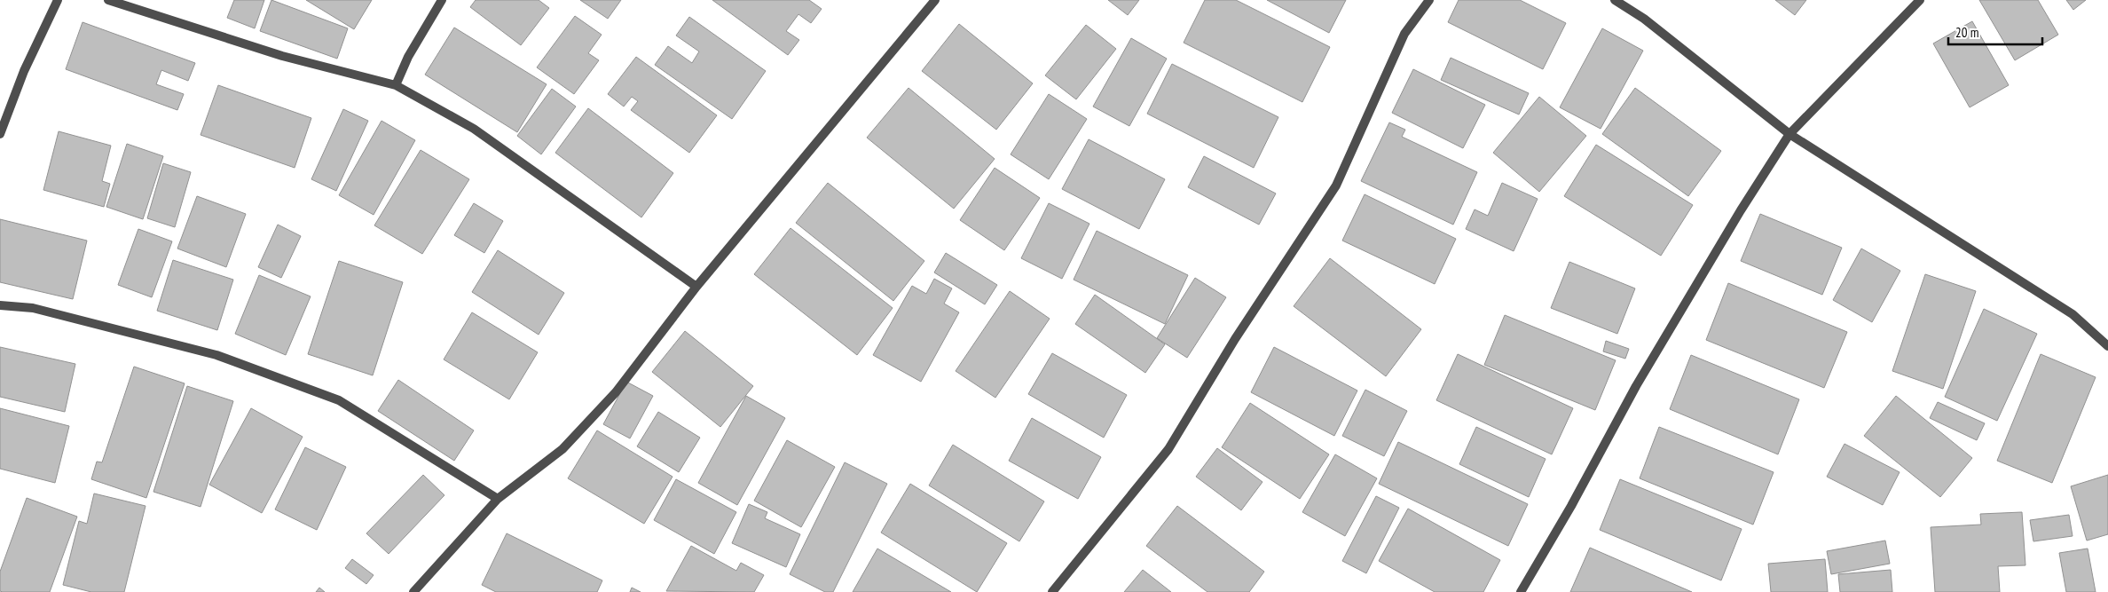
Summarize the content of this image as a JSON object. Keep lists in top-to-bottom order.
{
  "scale_bar": "20 m"
}
